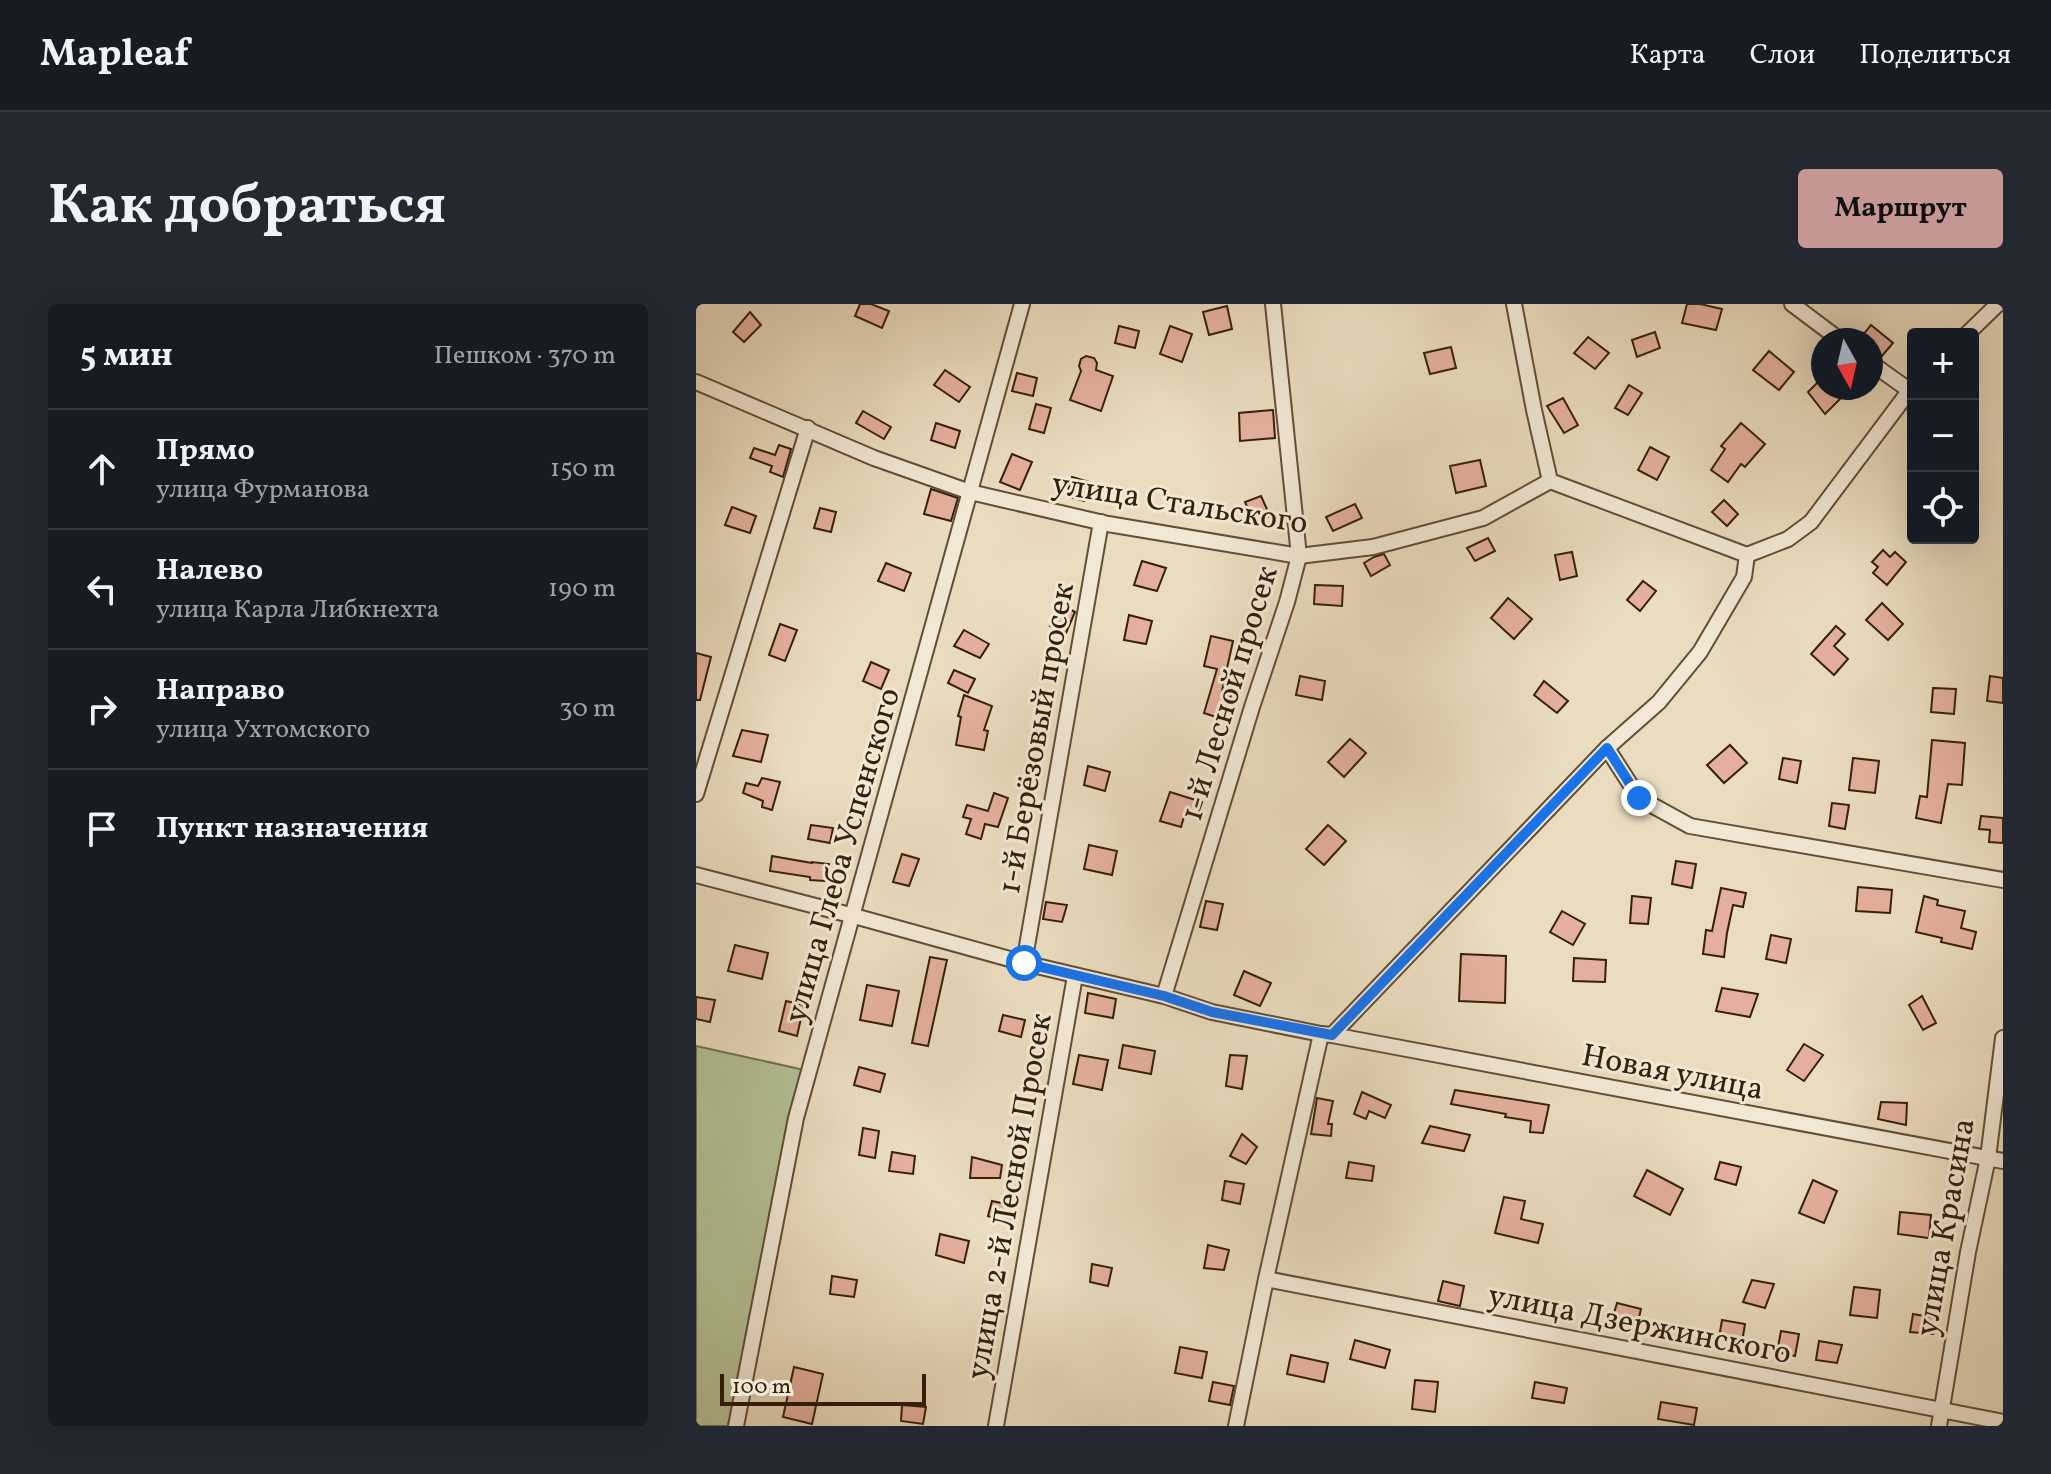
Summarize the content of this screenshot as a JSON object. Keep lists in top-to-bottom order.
{
  "streets": {
    "street": [
      "улица Стальского",
      "1-й Лесной просек",
      "1-й Берёзовый просек",
      "улица Глеба Успенского",
      "Новая улица",
      "улица 2-й Лесной Просек",
      "улица Красина",
      "улица Дзержинского"
    ]
  },
  "crossings": [
    ["улица Стальского", "1-й Лесной просек"],
    ["улица Стальского", "1-й Берёзовый просек"],
    ["улица Стальского", "улица Глеба Успенского"],
    ["1-й Лесной просек", "Новая улица"],
    ["1-й Берёзовый просек", "Новая улица"],
    ["улица Глеба Успенского", "Новая улица"],
    ["Новая улица", "улица 2-й Лесной Просек"],
    ["Новая улица", "улица Красина"],
    ["улица Красина", "улица Дзержинского"]
  ],
  "scale_bar": "100 m",
  "north": "bottom",
  "page": {
    "header": "Mapleaf",
    "nav": ["Карта", "Слои", "Поделиться"],
    "title": "Как добраться",
    "buttons": "Маршрут",
    "heading": ["5 мин", "Пешком · 370 m"],
    "map_buttons": ["+", "−"],
    "list": [
      ["Прямо", "улица Фурманова", "150 m"],
      ["Налево", "улица Карла Либкнехта", "190 m"],
      ["Направо", "улица Ухтомского", "30 m"],
      "Пункт назначения"
    ],
    "scale": "100 m"
  }
}
